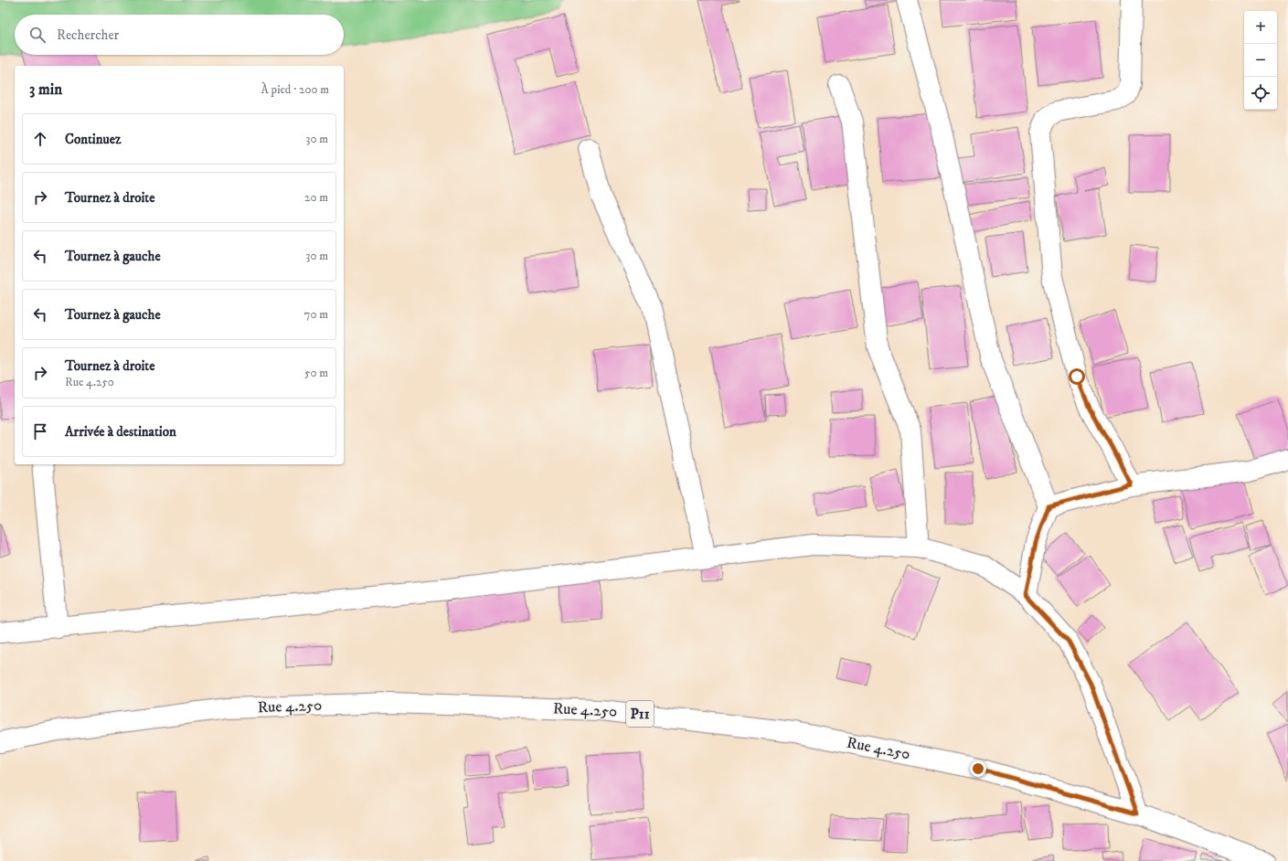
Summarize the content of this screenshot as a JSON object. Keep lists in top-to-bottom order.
{
  "streets": {
    "street": ["Rue 4.250", "P11"]
  },
  "page": {
    "map_buttons": ["+", "−"],
    "search": "Rechercher",
    "heading": ["3 min", "À pied · 200 m"],
    "list": [
      ["Continuez", "30 m"],
      ["Tournez à droite", "20 m"],
      ["Tournez à gauche", "30 m"],
      ["Tournez à gauche", "70 m"],
      ["Tournez à droite", "Rue 4.250", "50 m"],
      "Arrivée à destination"
    ]
  }
}
